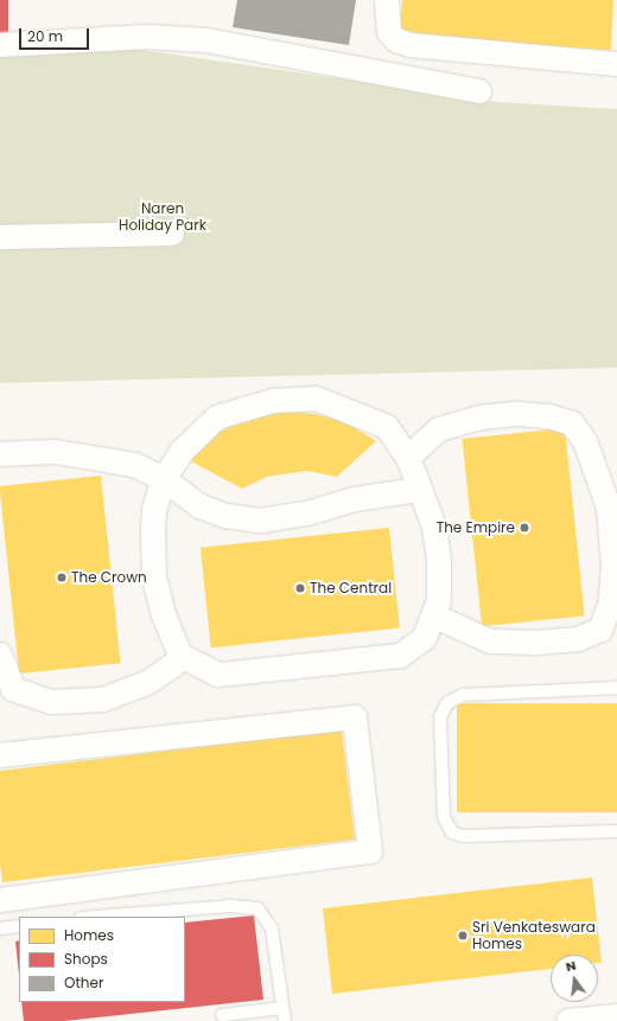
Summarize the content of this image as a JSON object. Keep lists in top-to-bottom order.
{
  "parks": ["Naren Holiday Park"],
  "places": [
    "The Empire",
    "The Crown",
    "The Central",
    "Sri Venkateswara Homes"
  ],
  "legend": ["Homes", "Shops", "Other"],
  "scale_bar": "20 m",
  "north": "top"
}
